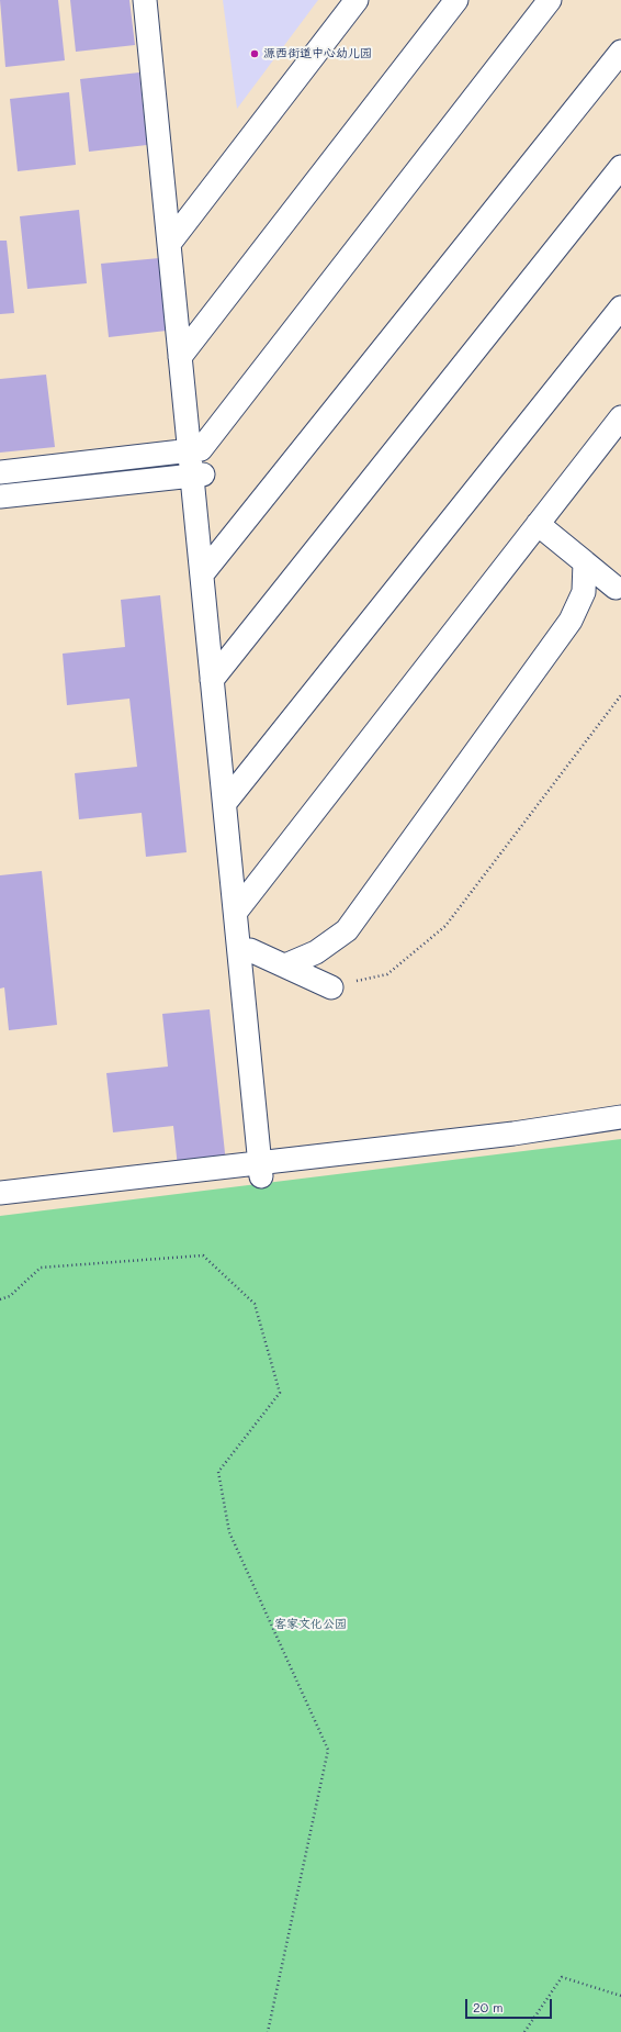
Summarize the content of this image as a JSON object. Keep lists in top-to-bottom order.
{
  "parks": ["客家文化公园"],
  "places": ["源西街道中心幼儿园"],
  "scale_bar": "20 m"
}
